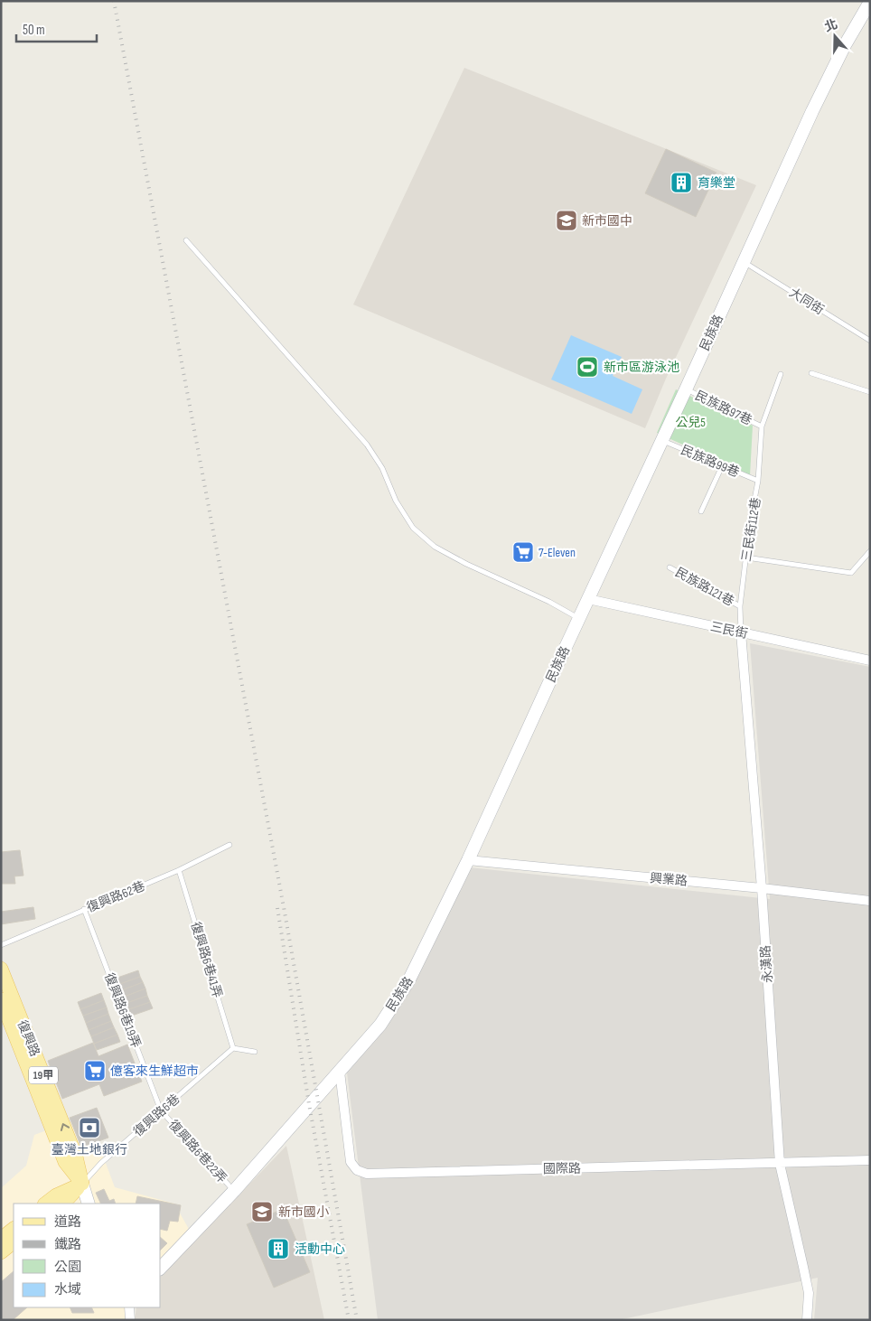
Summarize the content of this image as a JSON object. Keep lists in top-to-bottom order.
{
  "streets": {
    "main road": ["復興路", "19甲"],
    "street": [
      "民族路",
      "三民街",
      "興業路",
      "永漢路",
      "國際路"
    ],
    "lane": [
      "大同街",
      "民族路97巷",
      "民族路99巷",
      "三民街112巷",
      "民族路121巷",
      "復興路62巷",
      "復興路6巷41弄",
      "復興路6巷19弄",
      "復興路6巷",
      "復興路6巷22弄"
    ]
  },
  "crossings": [
    ["大同街", "民族路"],
    ["民族路", "民族路97巷"],
    ["民族路", "民族路99巷"],
    ["民族路", "三民街"],
    ["民族路", "興業路"],
    ["民族路", "復興路6巷22弄"],
    ["民族路", "國際路"],
    ["民族路97巷", "三民街112巷"],
    ["民族路99巷", "三民街112巷"],
    ["三民街112巷", "民族路121巷"],
    ["三民街112巷", "三民街"],
    ["三民街112巷", "永漢路"],
    ["三民街", "永漢路"],
    ["興業路", "永漢路"],
    ["復興路62巷", "復興路6巷41弄"],
    ["復興路62巷", "復興路6巷19弄"],
    ["復興路6巷41弄", "復興路6巷"],
    ["永漢路", "國際路"],
    ["復興路6巷19弄", "復興路6巷"],
    ["復興路6巷19弄", "復興路6巷22弄"],
    ["復興路", "復興路6巷"],
    ["復興路6巷", "復興路6巷22弄"]
  ],
  "parks": ["公兒5"],
  "places": {
    "building": ["育樂堂", "活動中心"],
    "school or university": ["新市國中", "新市國小"],
    "sports": ["新市區游泳池"],
    "supermarket": ["7-Eleven", "億客來生鮮超市"],
    "bank": ["臺灣土地銀行"]
  },
  "legend": [
    "道路",
    "鐵路",
    "公園",
    "水域"
  ],
  "scale_bar": "50 m",
  "north": "top"
}
